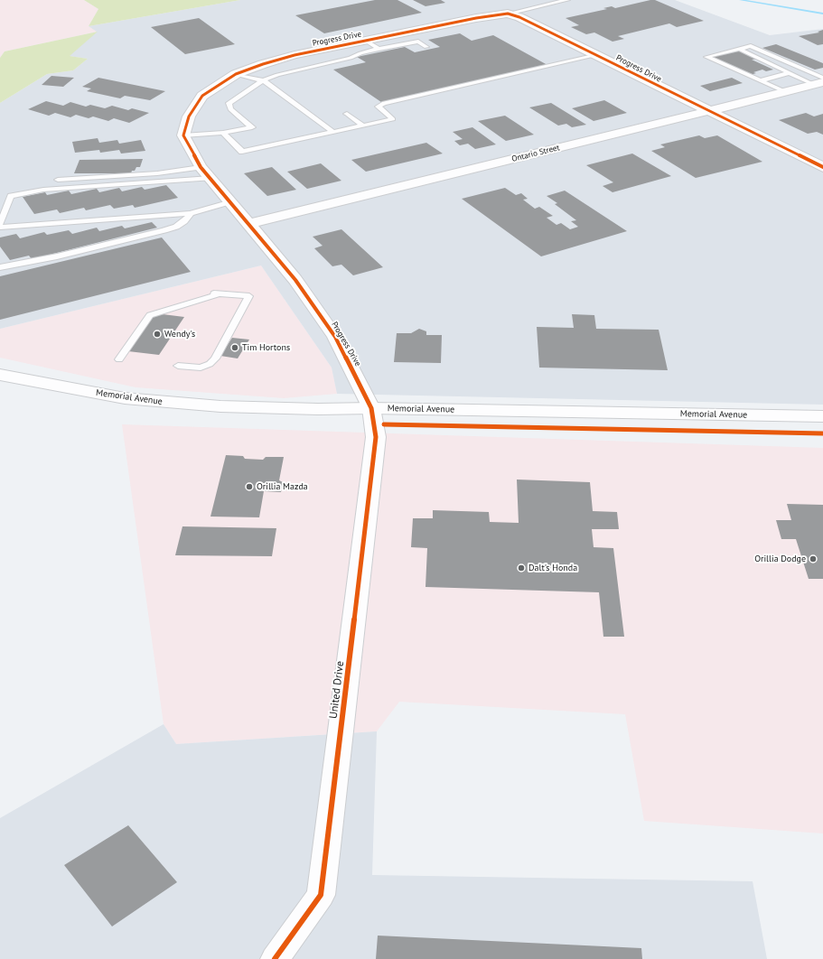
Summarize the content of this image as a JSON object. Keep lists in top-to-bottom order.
{
  "streets": {
    "street": [
      "Progress Drive",
      "Ontario Street",
      "Memorial Avenue",
      "United Drive"
    ]
  },
  "crossings": [
    ["Progress Drive", "Ontario Street"],
    ["Progress Drive", "Memorial Avenue"],
    ["Progress Drive", "United Drive"],
    ["Memorial Avenue", "United Drive"]
  ],
  "places": [
    "Wendy's",
    "Tim Hortons",
    "Orillia Mazda",
    "Orillia Dodge",
    "Dalt's Honda"
  ]
}
